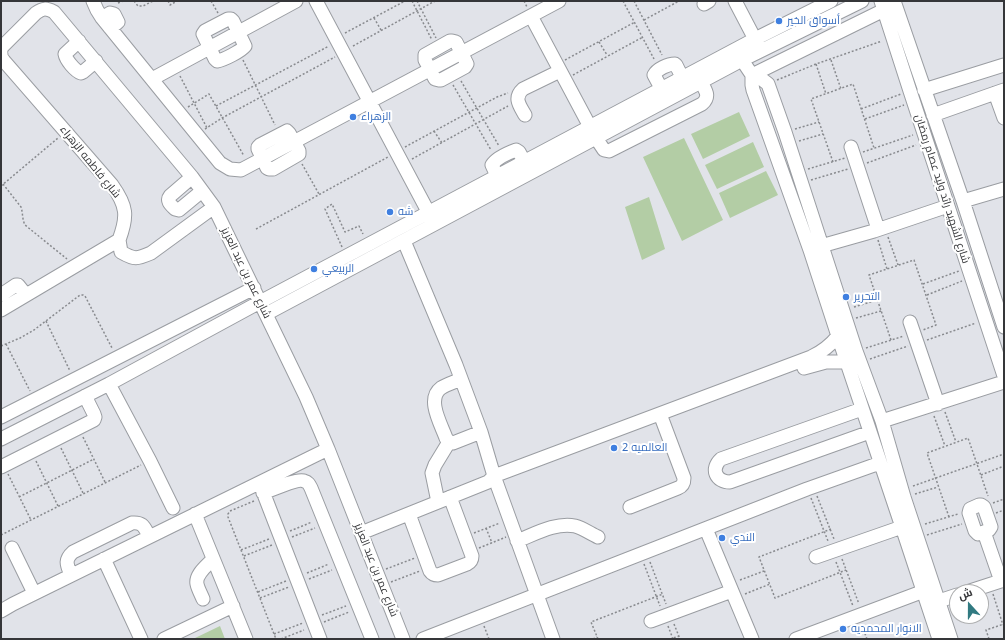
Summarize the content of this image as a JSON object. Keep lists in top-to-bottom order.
{
  "streets": {
    "street": ["شارع فاطمه الزهراء", "شارع الشهيد رائد وليد عصام رمضان", "شارع عمر بن عبد العزيز"]
  },
  "crossings": [
    ["شارع فاطمه الزهراء", "شارع عمر بن عبد العزيز"]
  ],
  "places": [
    "أسواق الخير",
    "الزهراء",
    "شه",
    "الربيعي",
    "التحرير",
    "العالميه 2",
    "الندي",
    "الانوار المحمديه"
  ],
  "north": "top"
}
